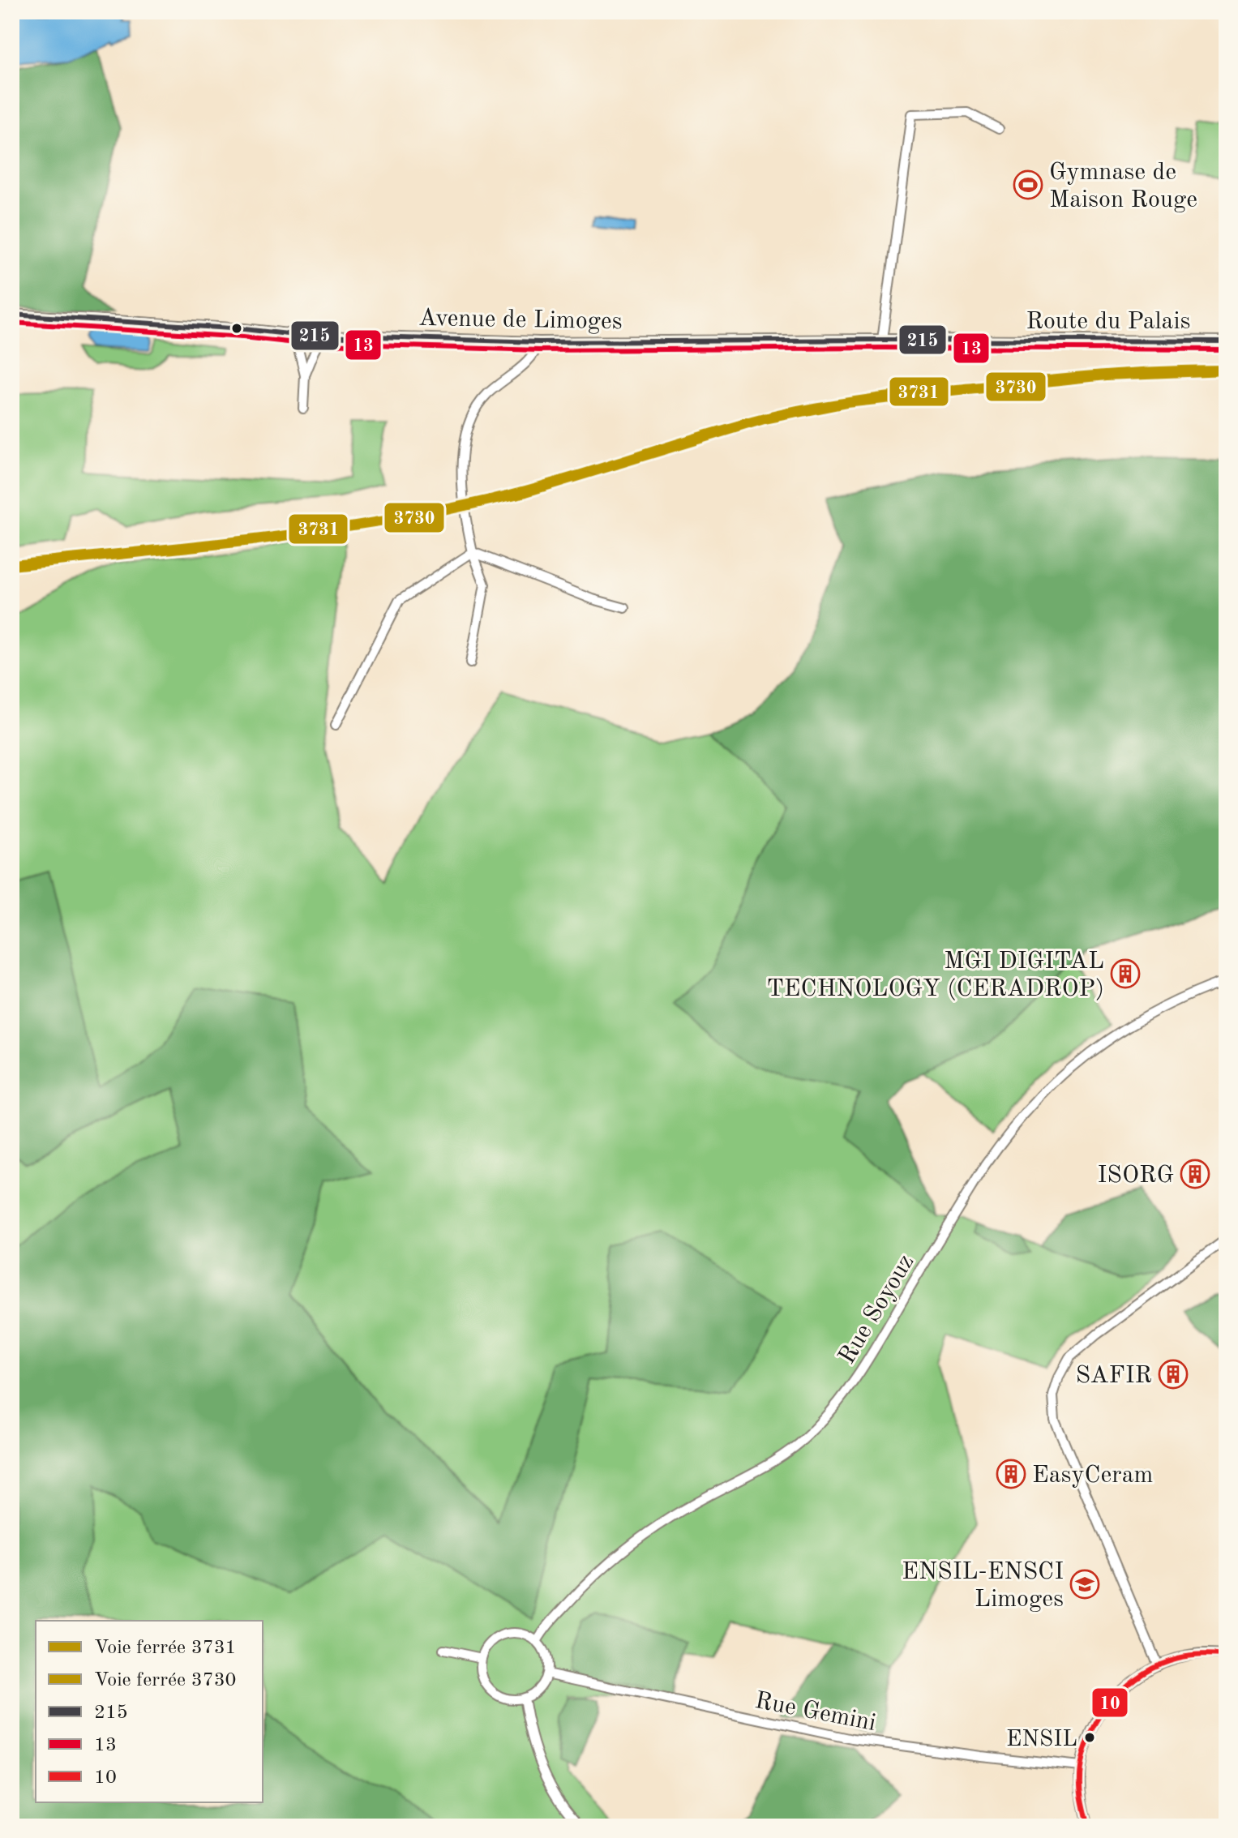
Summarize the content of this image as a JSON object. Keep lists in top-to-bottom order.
{
  "streets": {
    "main road": ["Avenue de Limoges", "Route du Palais"],
    "street": ["Rue Soyouz", "Rue Gemini"]
  },
  "crossings": [
    ["Avenue de Limoges", "Route du Palais"],
    ["Rue Soyouz", "Rue Gemini"]
  ],
  "places": {
    "sports": ["Gymnase de Maison Rouge"],
    "building": [
      "MGI DIGITAL TECHNOLOGY (CERADROP)",
      "ISORG",
      "SAFIR",
      "EasyCeram"
    ],
    "school or university": ["ENSIL-ENSCI Limoges"],
    "other": ["ENSIL"]
  },
  "lines": [
    "transit line 215",
    "transit line 13",
    "rail line 3731",
    "rail line 3730",
    "transit line 10"
  ],
  "legend": [
    "Voie ferrée 3731",
    "Voie ferrée 3730",
    "215",
    "13",
    "10"
  ]
}
